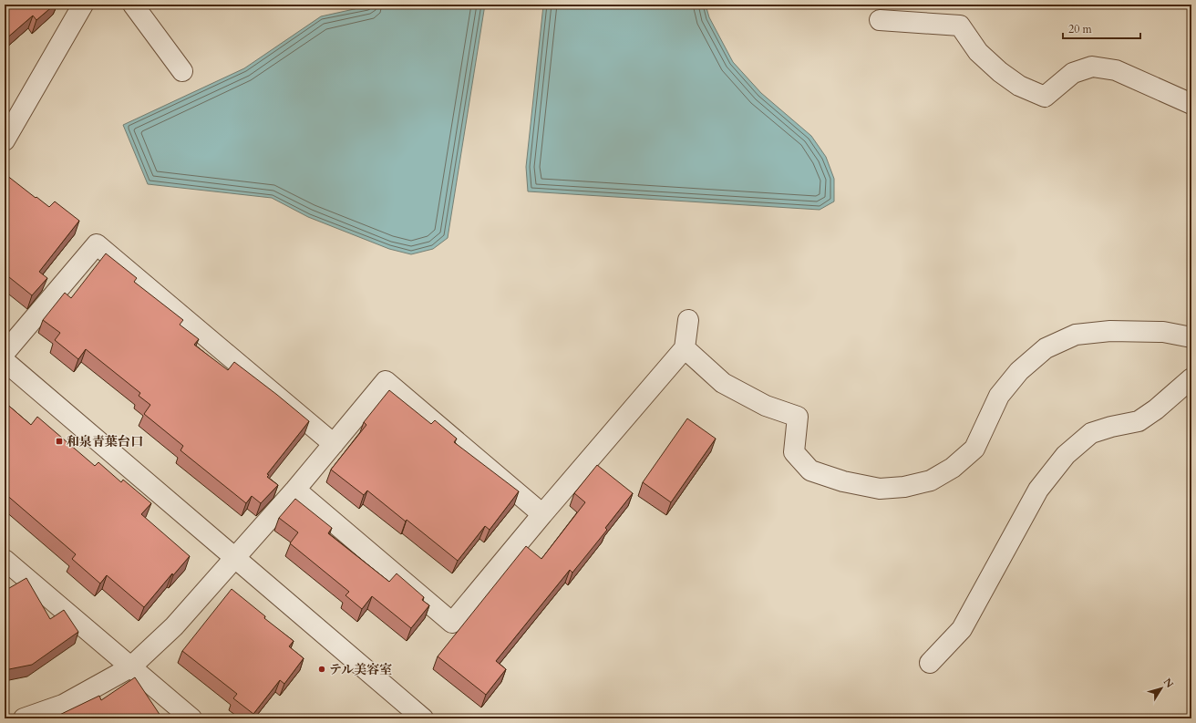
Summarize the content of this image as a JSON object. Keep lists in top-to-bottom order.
{
  "places": {
    "transit": ["和泉青葉台口"],
    "other": ["テル美容室"]
  },
  "scale_bar": "20 m",
  "north": "top right"
}
